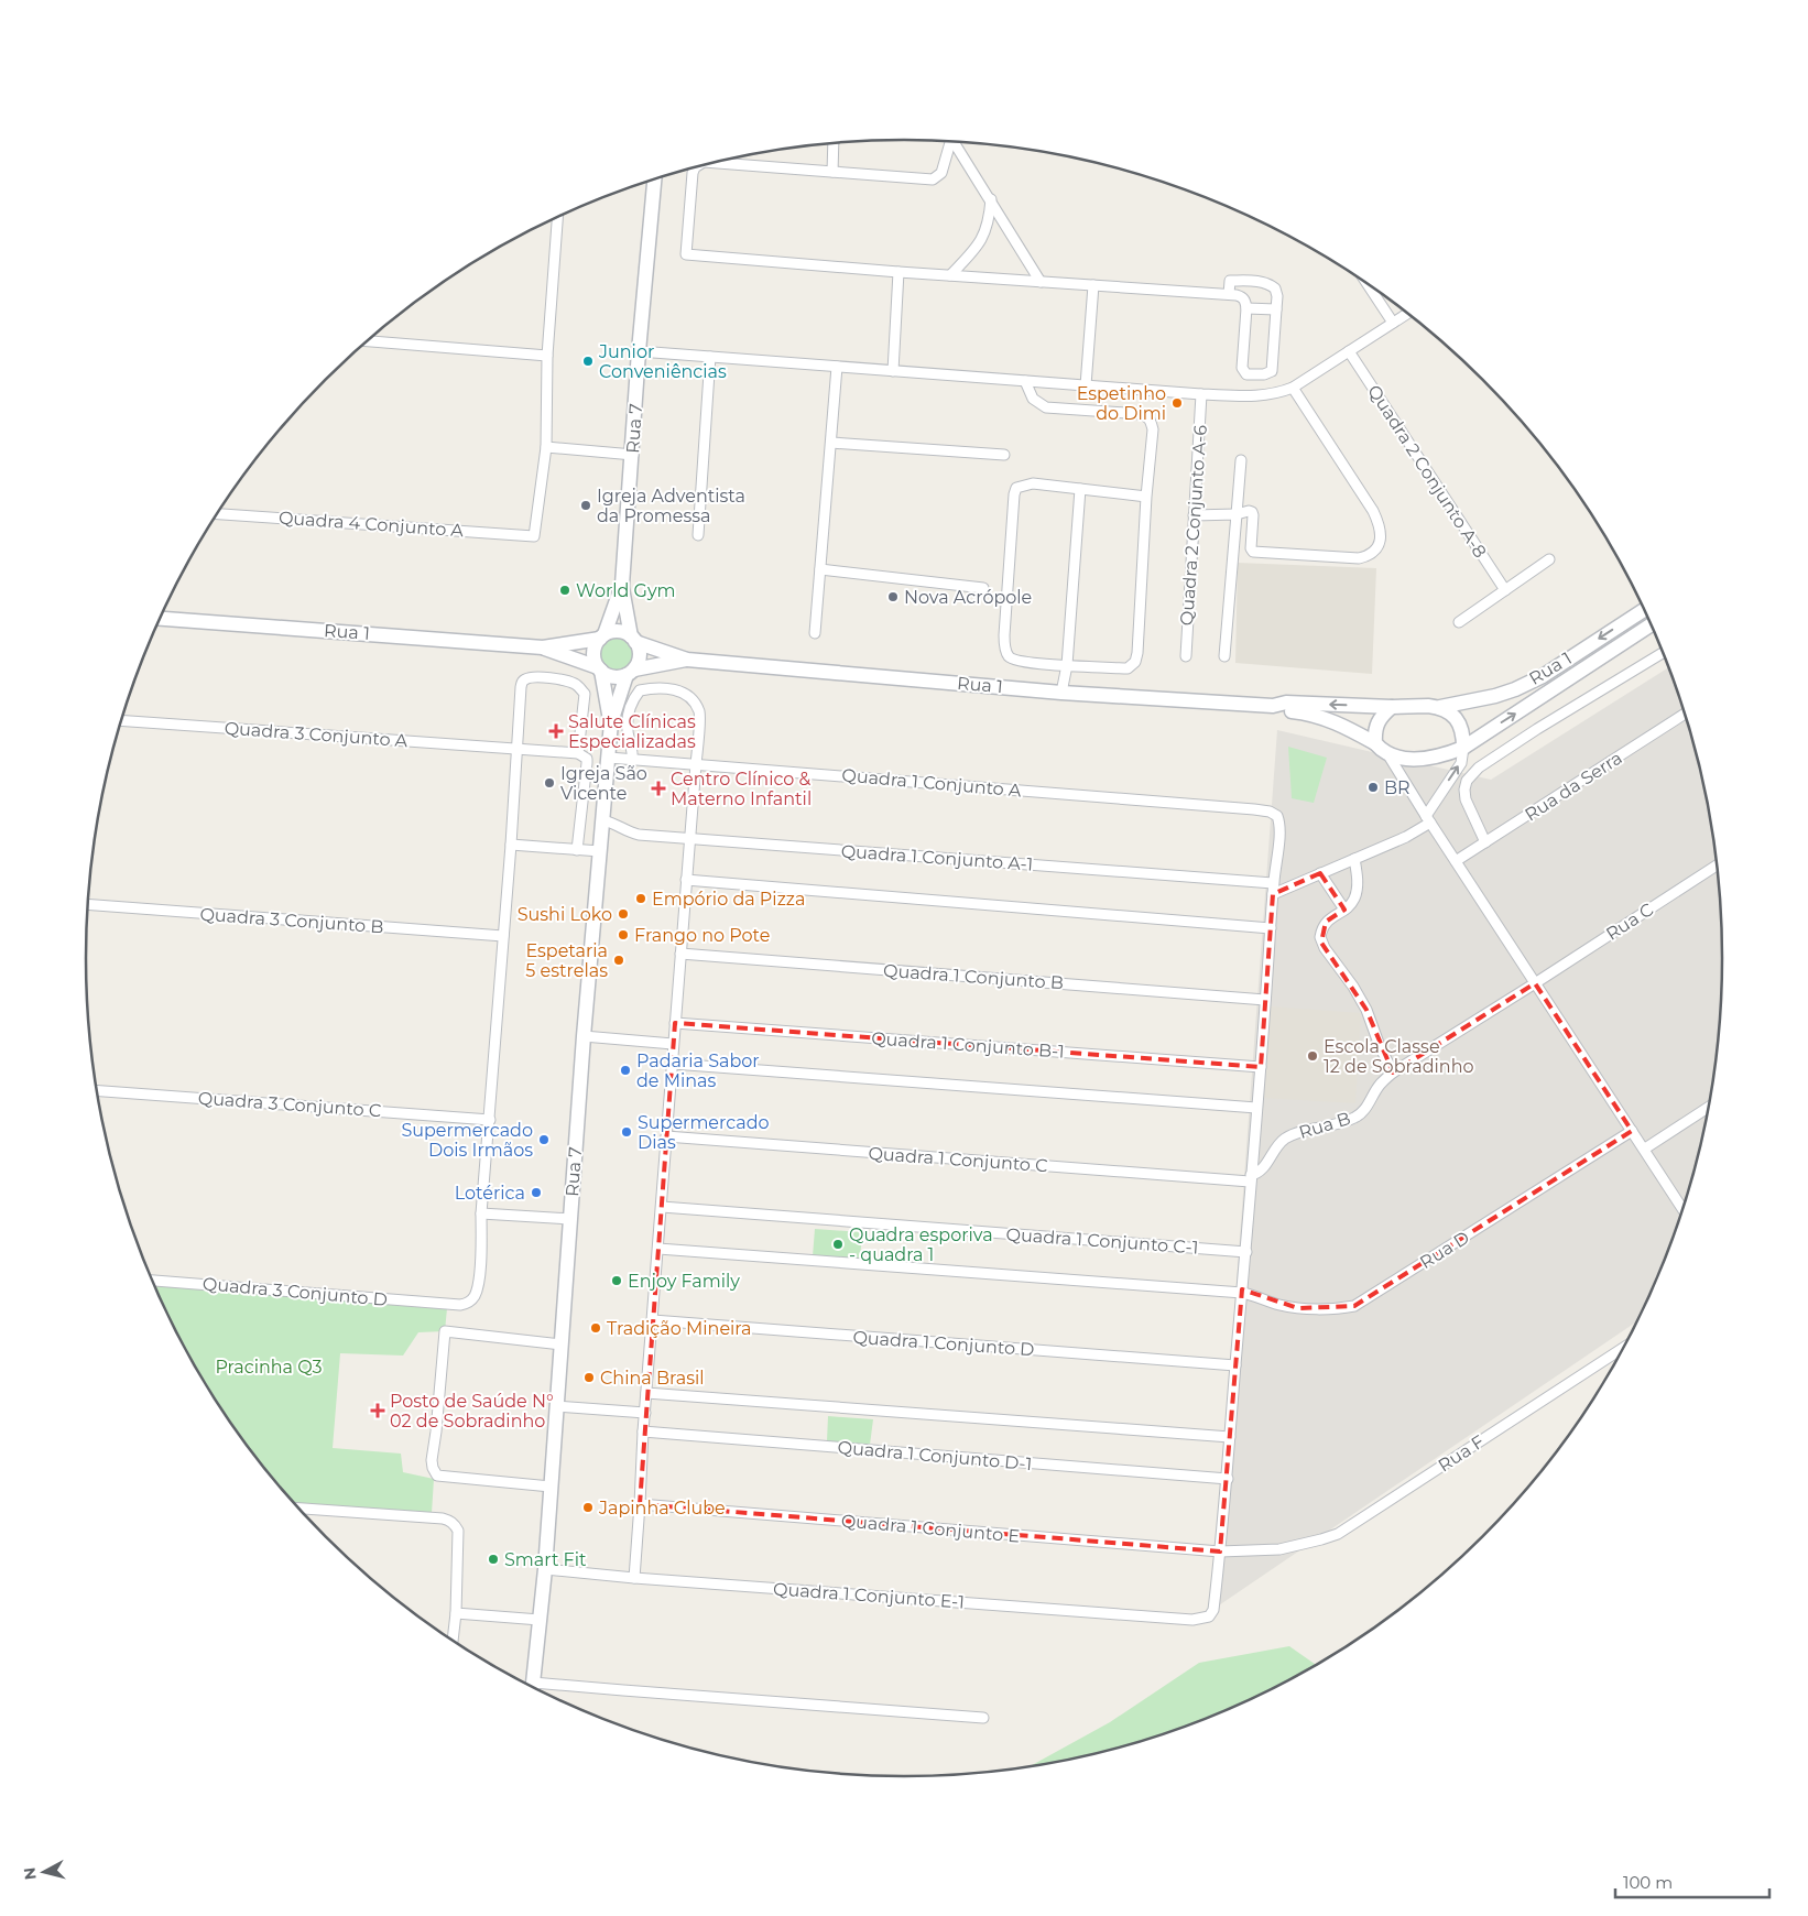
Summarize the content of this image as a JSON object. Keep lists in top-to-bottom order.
{
  "streets": {
    "main road": ["Rua 7", "Rua 1"],
    "street": [
      "Quadra 2 Conjunto A-8",
      "Quadra 4 Conjunto A",
      "Quadra 2 Conjunto A-6",
      "Quadra 3 Conjunto A",
      "Quadra 1 Conjunto A",
      "Rua da Serra",
      "Quadra 1 Conjunto A-1",
      "Quadra 3 Conjunto B",
      "Rua C",
      "Quadra 1 Conjunto B",
      "Quadra 1 Conjunto B-1",
      "Quadra 3 Conjunto C",
      "Rua B",
      "Quadra 1 Conjunto C",
      "Quadra 1 Conjunto C-1",
      "Rua D",
      "Quadra 3 Conjunto D",
      "Quadra 1 Conjunto D",
      "Rua F",
      "Quadra 1 Conjunto D-1",
      "Quadra 1 Conjunto E",
      "Quadra 1 Conjunto E-1"
    ]
  },
  "crossings": [
    ["Rua 7", "Rua 1"],
    ["Rua 7", "Quadra 1 Conjunto A"],
    ["Rua 7", "Quadra 1 Conjunto A-1"],
    ["Rua 7", "Quadra 1 Conjunto E-1"],
    ["Quadra 1 Conjunto A", "Quadra 1 Conjunto A-1"],
    ["Rua C", "Rua B"],
    ["Rua B", "Quadra 1 Conjunto C"],
    ["Rua F", "Quadra 1 Conjunto E"],
    ["Rua F", "Quadra 1 Conjunto E-1"],
    ["Quadra 1 Conjunto E", "Quadra 1 Conjunto E-1"]
  ],
  "parks": ["Pracinha Q3"],
  "places": {
    "other": [
      "Junior Conveniências",
      "Espetinho do Dimi",
      "Igreja Adventista da Promessa",
      "World Gym",
      "Nova Acrópole",
      "Igreja São Vicente",
      "BR",
      "Empório da Pizza",
      "Sushi Loko",
      "Frango no Pote",
      "Espetaria 5 estrelas",
      "Escola Classe 12 de Sobradinho",
      "Padaria Sabor de Minas",
      "Supermercado Dias",
      "Supermercado Dois Irmãos",
      "Lotérica",
      "Quadra esporiva - quadra 1",
      "Enjoy Family",
      "Tradição Mineira",
      "China Brasil",
      "Japinha Clube",
      "Smart Fit"
    ],
    "health": ["Salute Clínicas Especializadas", "Centro Clínico & Materno Infantil", "Posto de Saúde N° 02 de Sobradinho"]
  },
  "scale_bar": "100 m",
  "north": "left"
}
